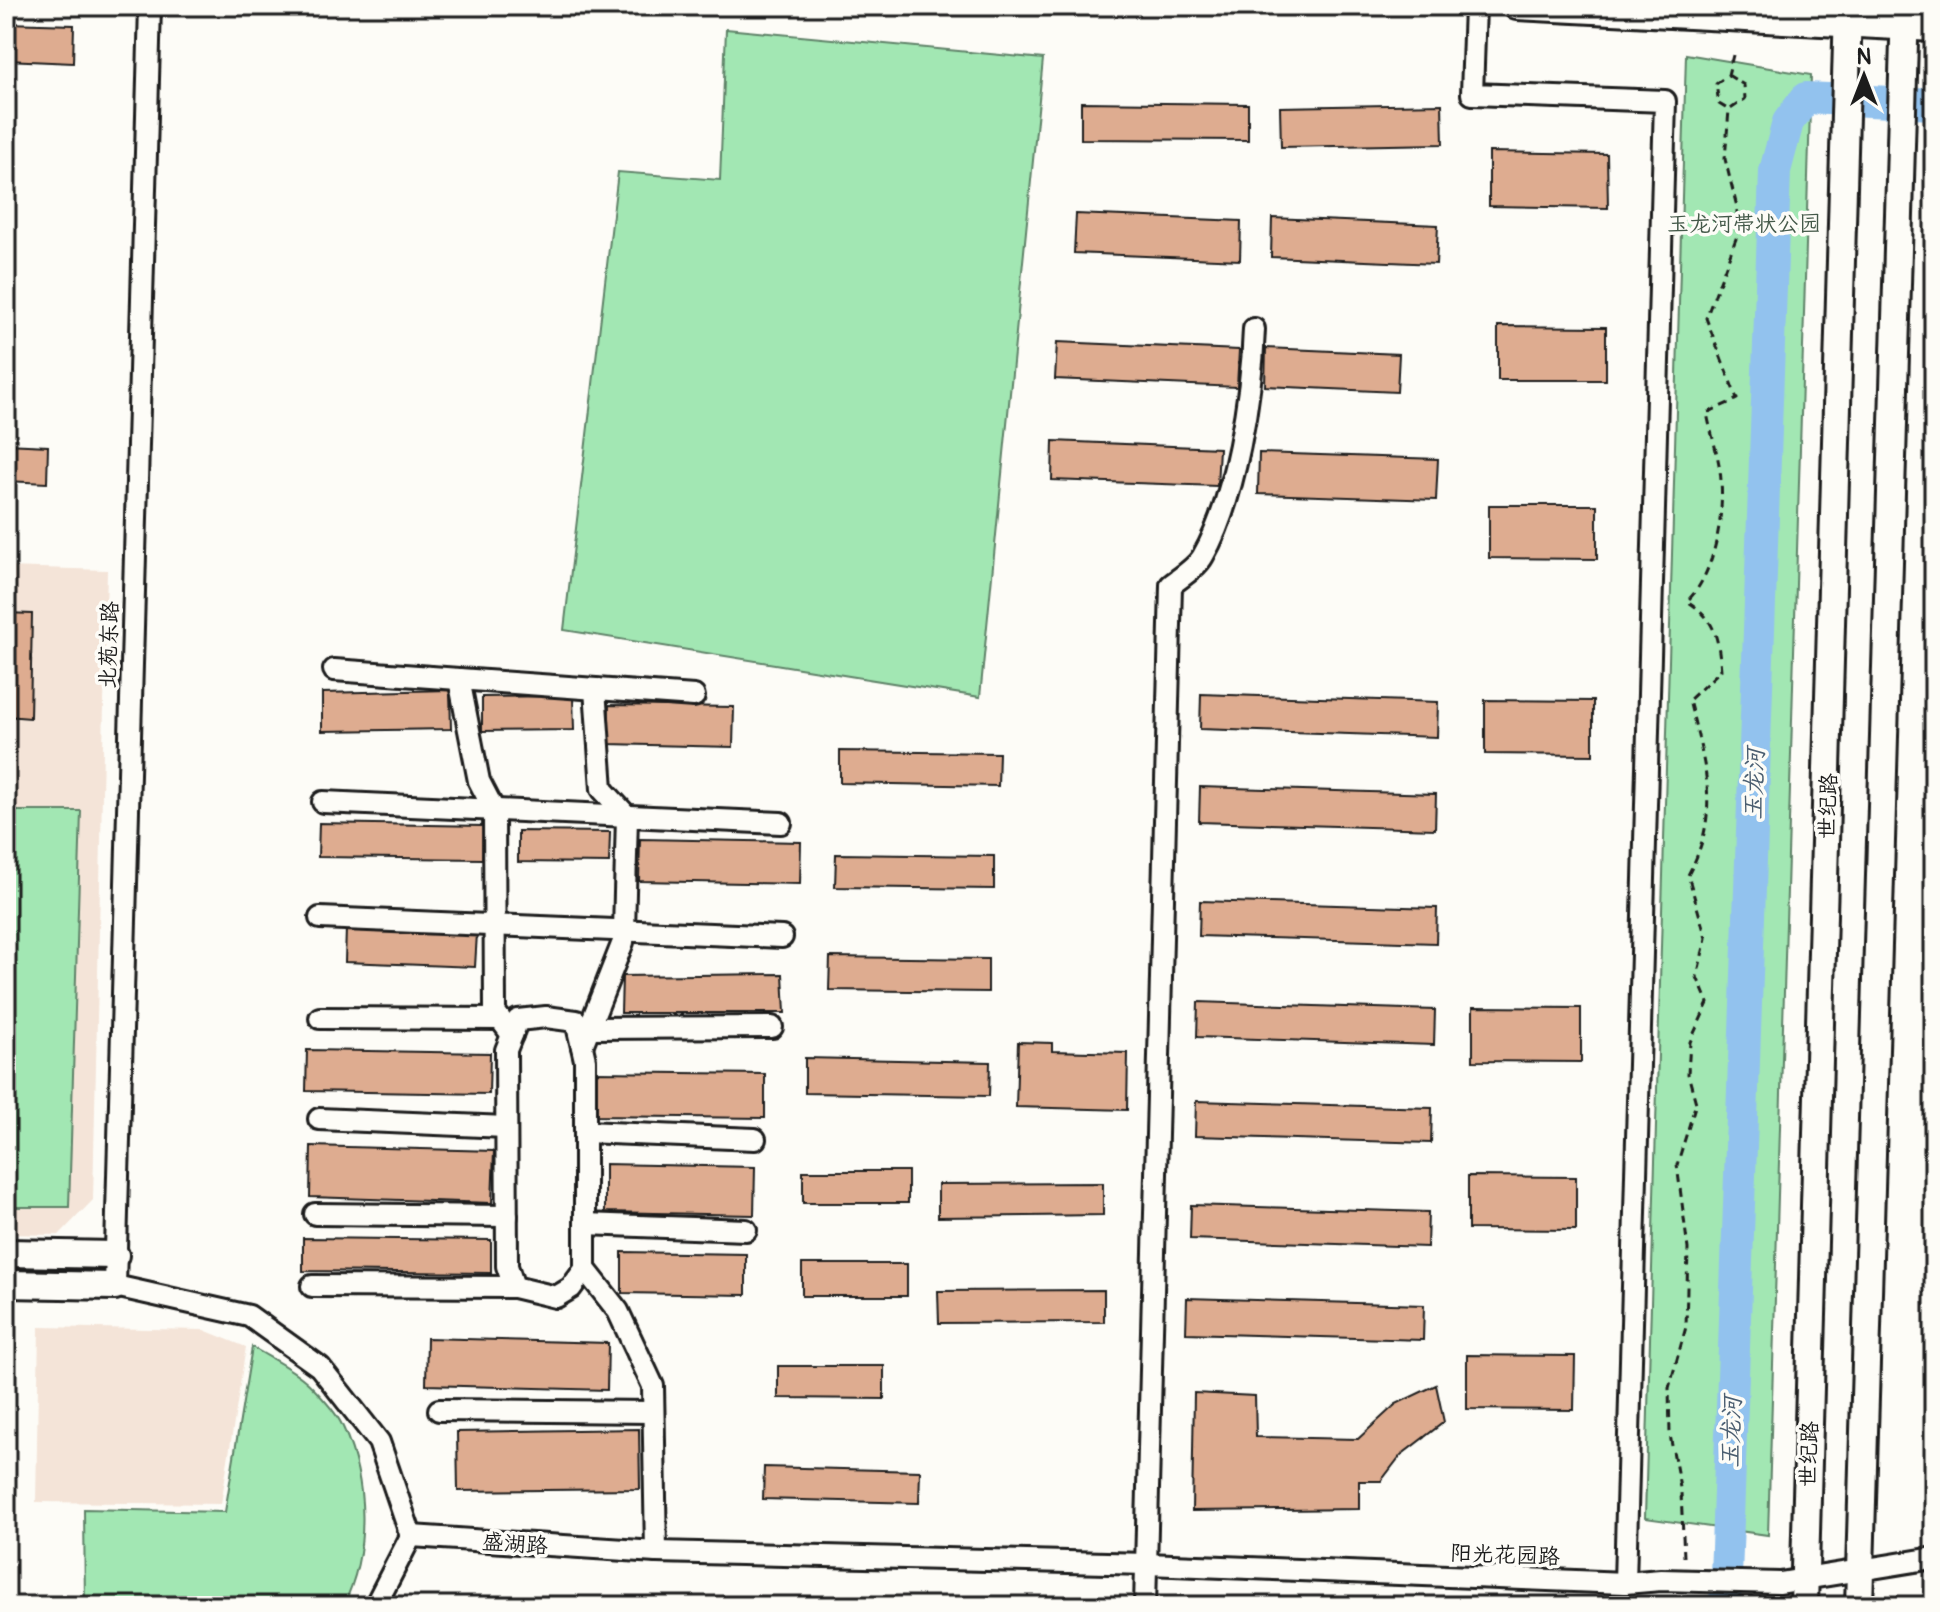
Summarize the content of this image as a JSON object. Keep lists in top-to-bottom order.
{
  "streets": {
    "main road": ["世纪路"],
    "street": ["北苑东路", "盛湖路", "阳光花园路"]
  },
  "crossings": [
    ["世纪路", "阳光花园路"],
    ["盛湖路", "阳光花园路"]
  ],
  "water": ["玉龙河"],
  "parks": ["玉龙河带状公园"],
  "north": "top"
}
